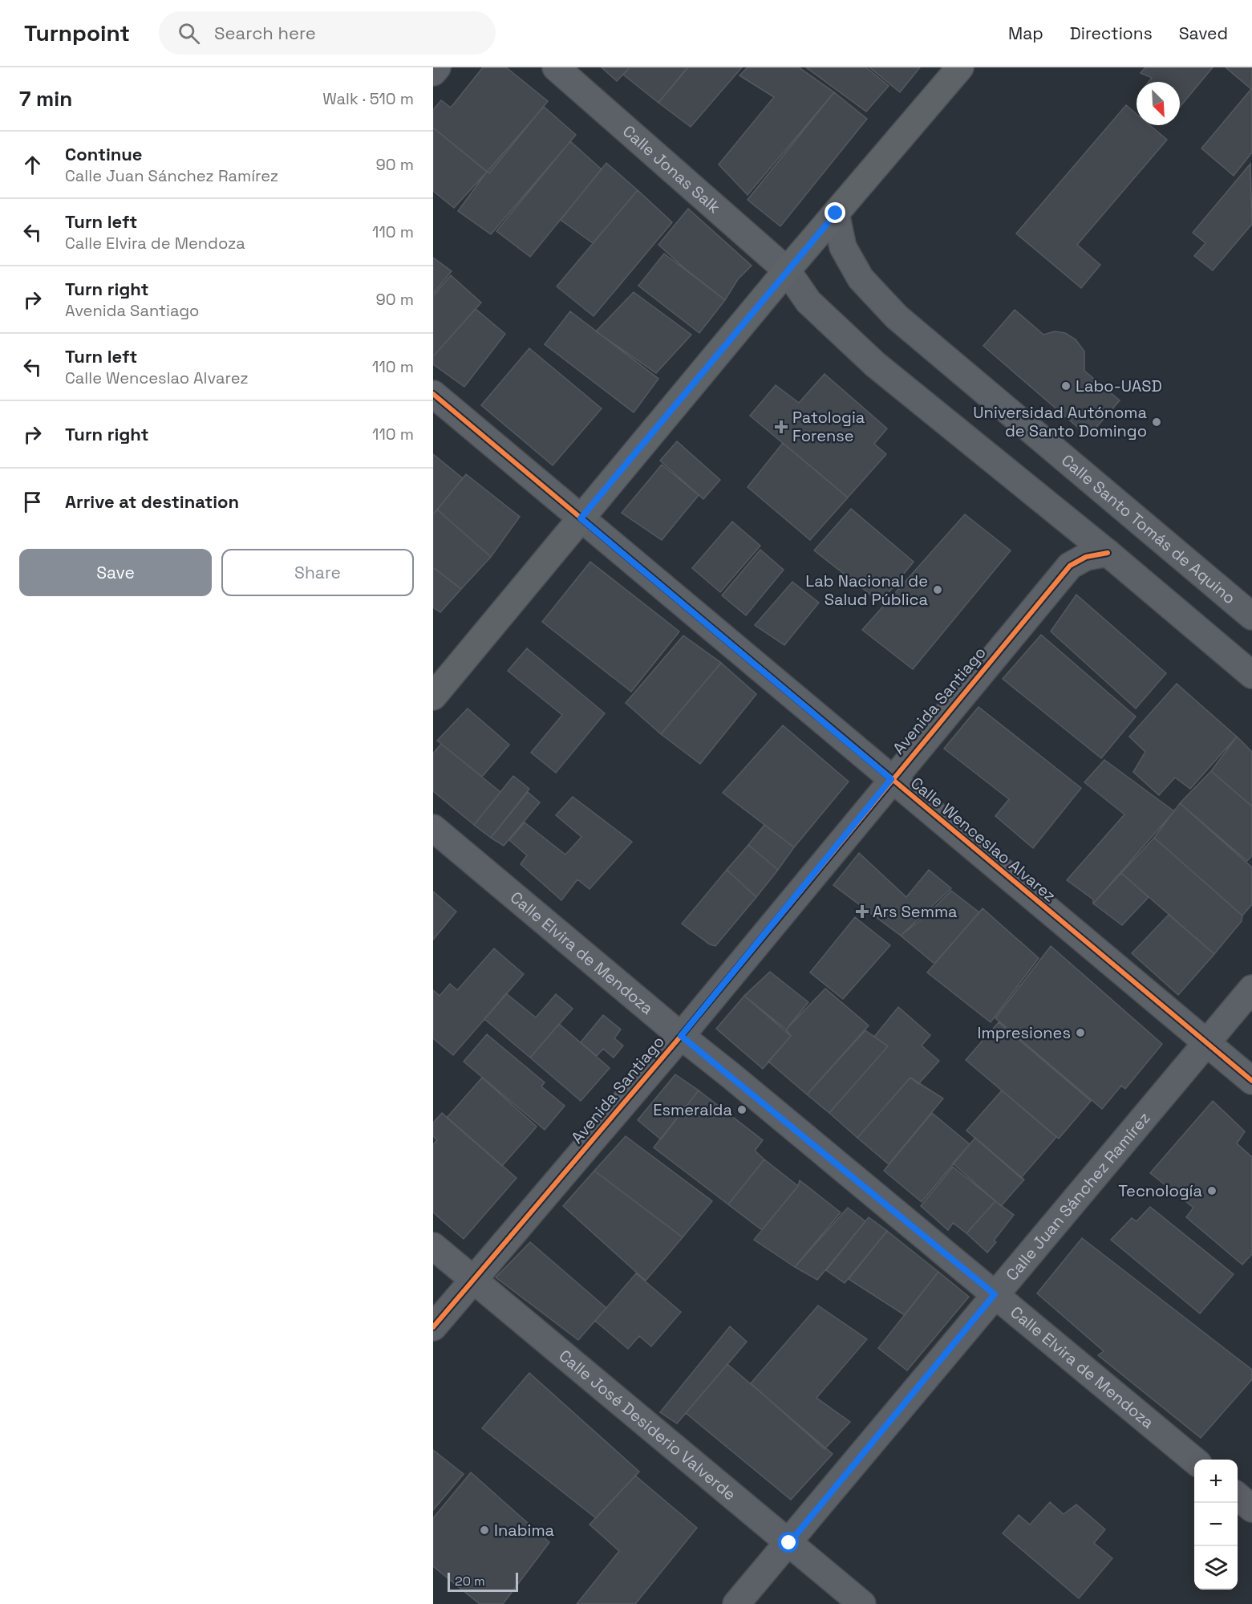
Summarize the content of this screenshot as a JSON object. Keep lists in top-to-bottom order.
{
  "streets": {
    "street": [
      "Calle Jonas Salk",
      "Calle Santo Tomás de Aquino",
      "Avenida Santiago",
      "Calle Wenceslao Alvarez",
      "Calle Elvira de Mendoza",
      "Calle Juan Sánchez Ramírez",
      "Calle José Desiderio Valverde"
    ]
  },
  "crossings": [
    ["Avenida Santiago", "Calle Wenceslao Alvarez"],
    ["Avenida Santiago", "Calle Elvira de Mendoza"],
    ["Avenida Santiago", "Calle José Desiderio Valverde"],
    ["Calle Wenceslao Alvarez", "Calle Juan Sánchez Ramírez"],
    ["Calle Elvira de Mendoza", "Calle Juan Sánchez Ramírez"],
    ["Calle Juan Sánchez Ramírez", "Calle José Desiderio Valverde"]
  ],
  "places": {
    "other": [
      "Labo-UASD",
      "Universidad Autónoma de Santo Domingo",
      "Lab Nacional de Salud Pública",
      "Impresiones",
      "Esmeralda",
      "Tecnología",
      "Inabima"
    ],
    "health": ["Patologia Forense", "Ars Semma"]
  },
  "scale_bar": "20 m",
  "north": "bottom right",
  "page": {
    "header": "Turnpoint",
    "search": "Search here",
    "nav": ["Map", "Directions", "Saved"],
    "heading": ["7 min", "Walk · 510 m"],
    "list": [
      ["Continue", "Calle Juan Sánchez Ramírez", "90 m"],
      ["Turn left", "Calle Elvira de Mendoza", "110 m"],
      ["Turn right", "Avenida Santiago", "90 m"],
      ["Turn left", "Calle Wenceslao Alvarez", "110 m"],
      ["Turn right", "110 m"],
      "Arrive at destination"
    ],
    "buttons": ["Save", "Share"],
    "map_buttons": ["+", "−"],
    "scale": "20 m"
  }
}
